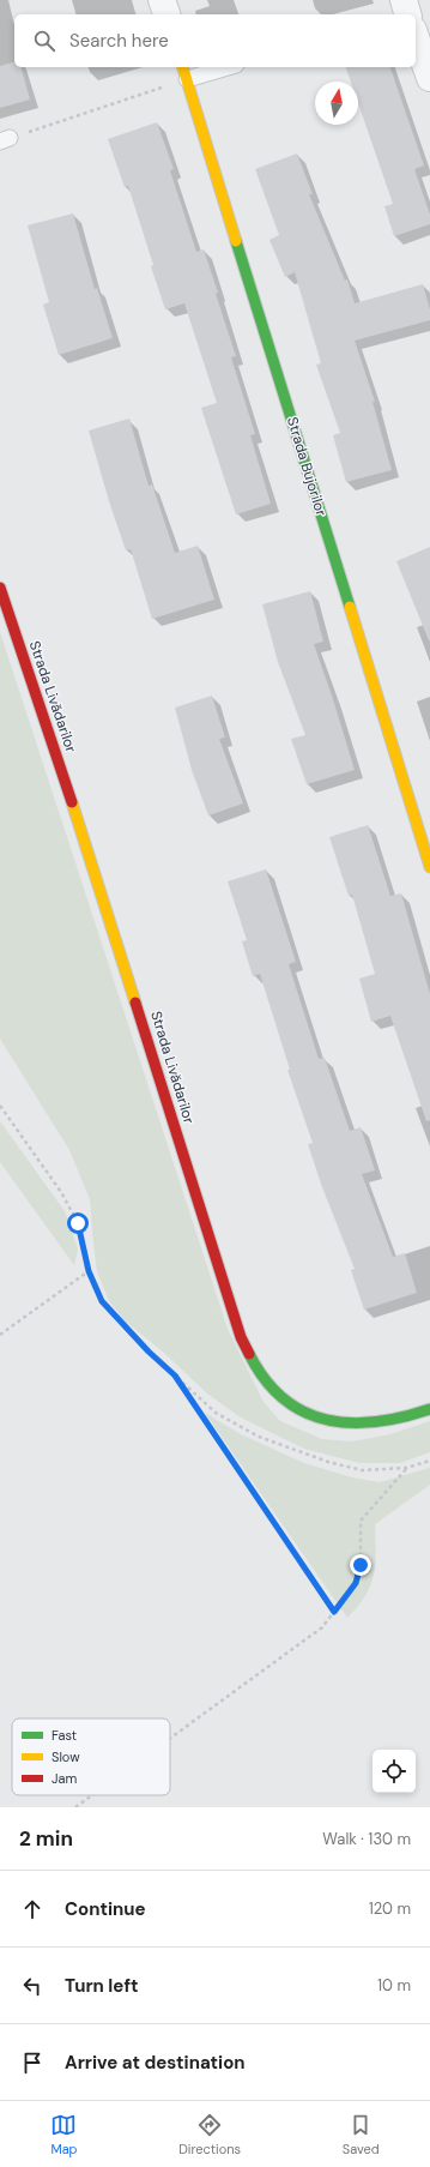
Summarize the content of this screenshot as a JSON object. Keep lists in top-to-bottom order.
{
  "streets": {
    "street": ["Strada Bujorilor", "Strada Livădarilor"]
  },
  "legend": ["Fast", "Slow", "Jam"],
  "north": "top",
  "page": {
    "search": "Search here",
    "heading": ["2 min", "Walk · 130 m"],
    "list": [
      ["Continue", "120 m"],
      ["Turn left", "10 m"],
      "Arrive at destination"
    ],
    "nav": ["Map", "Directions", "Saved"]
  }
}
